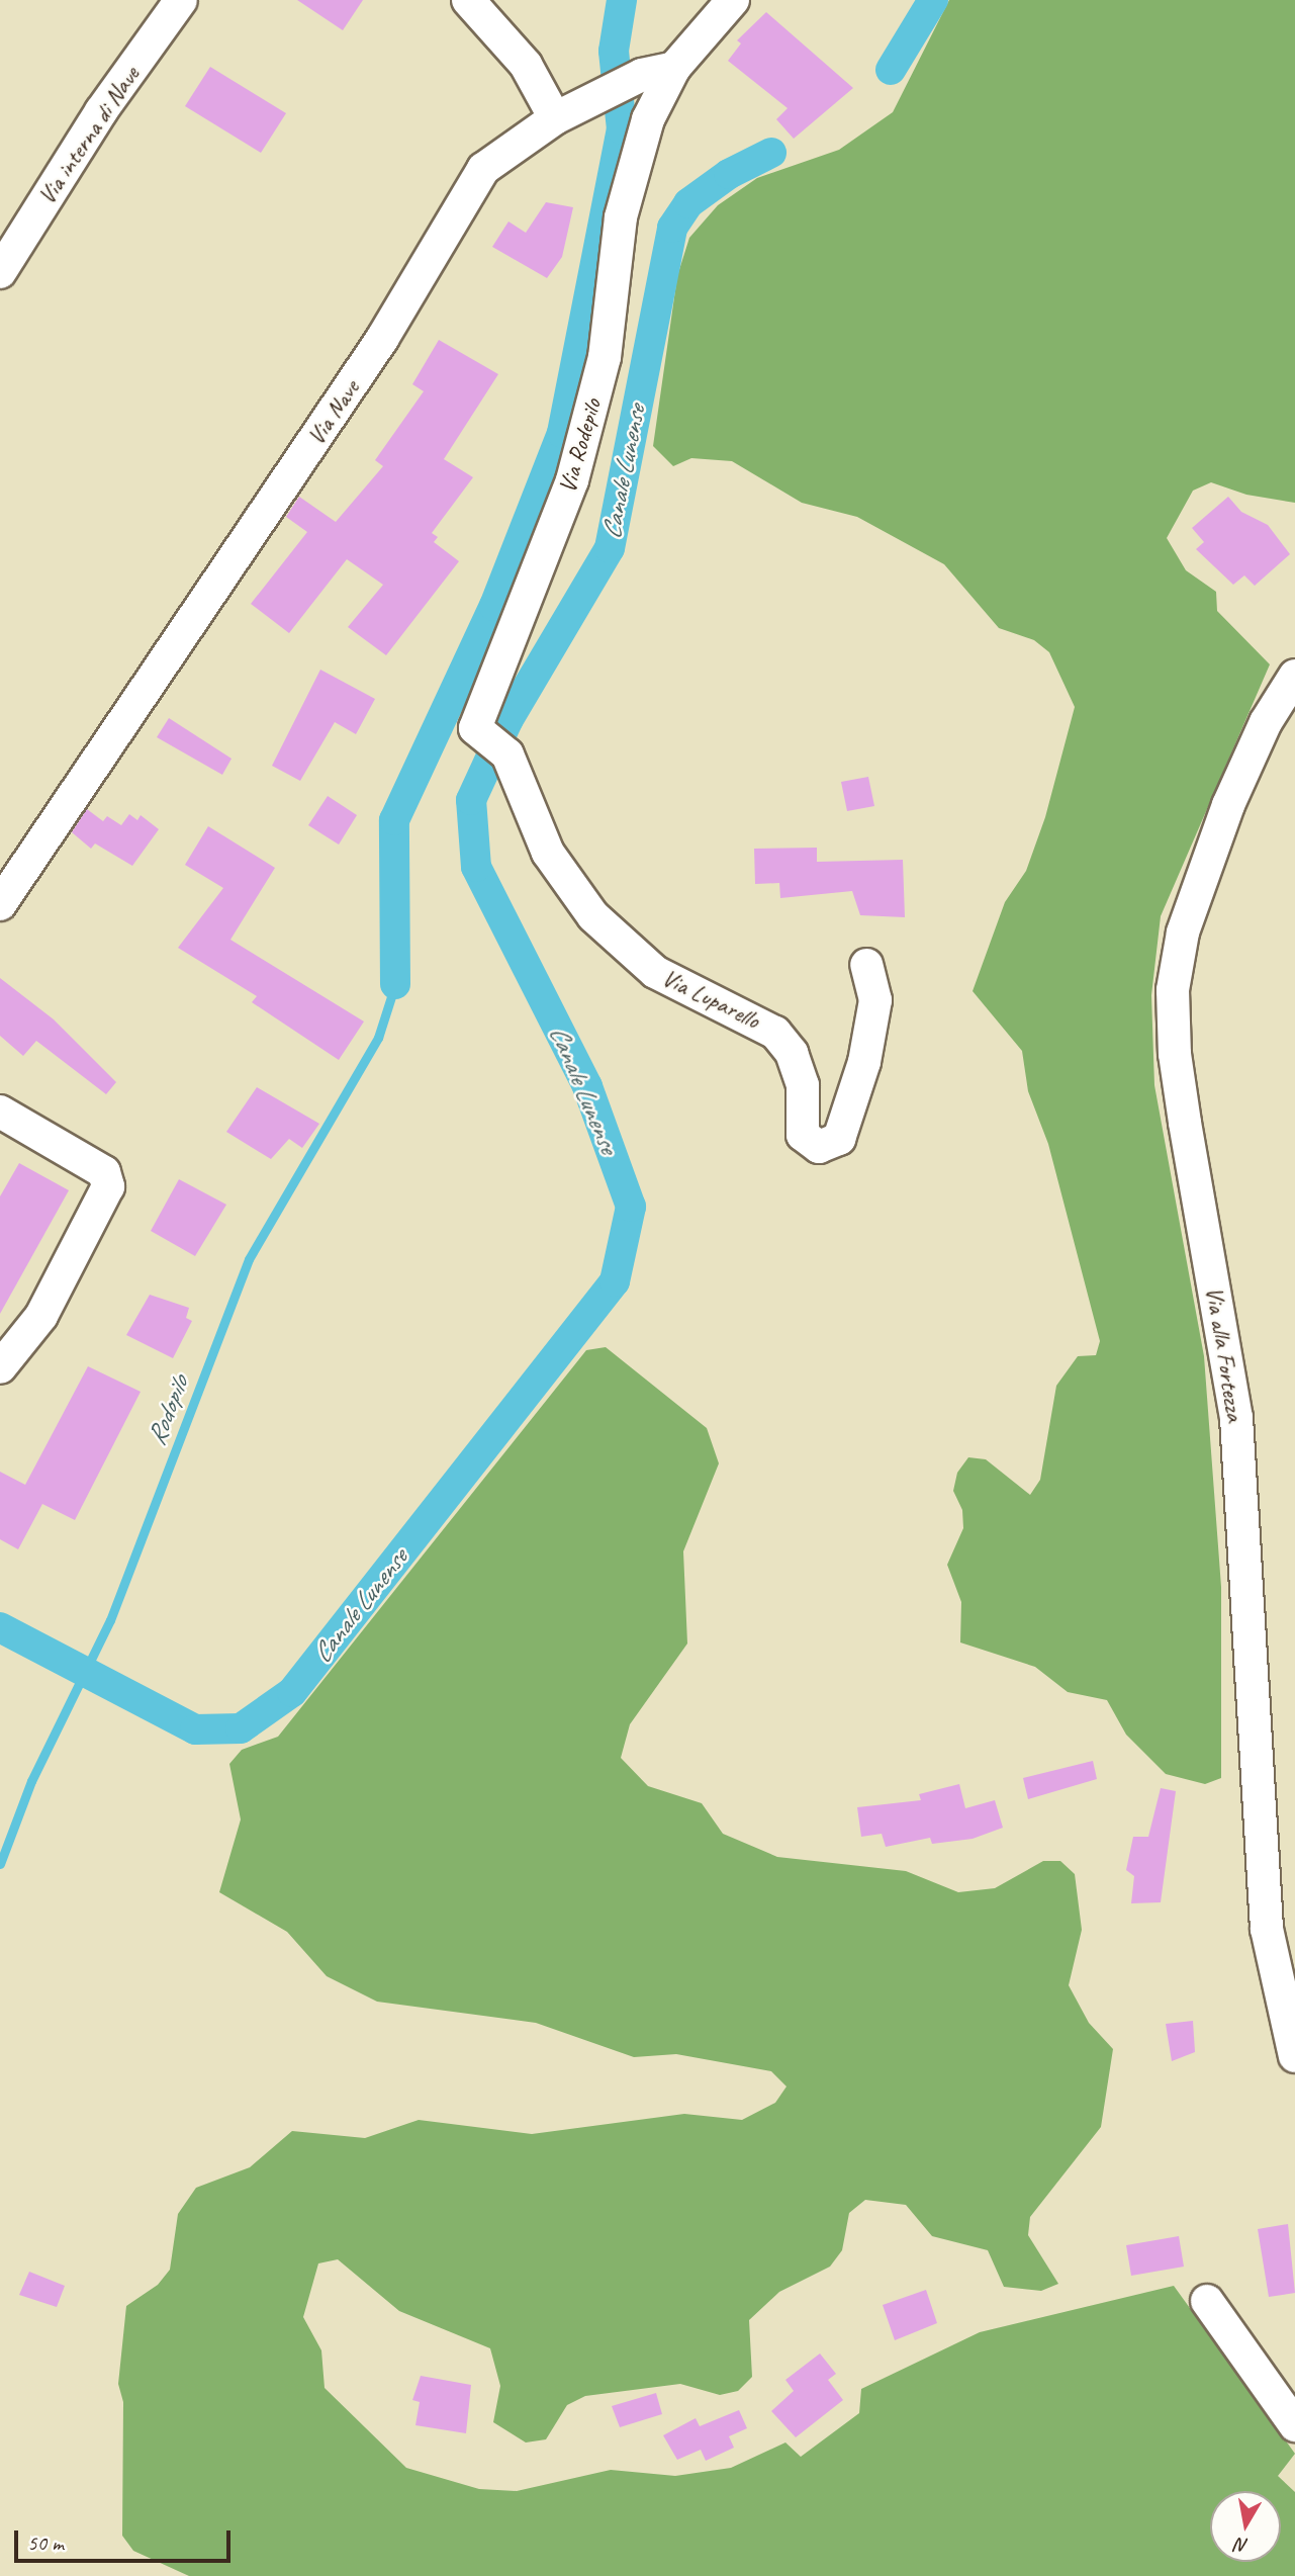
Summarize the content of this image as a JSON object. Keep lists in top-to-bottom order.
{
  "streets": {
    "street": [
      "Via interna di Nave",
      "Via Nave",
      "Via Rodepilo",
      "Via Luparello",
      "Via alla Fortezza"
    ]
  },
  "crossings": [
    ["Via Nave", "Via Rodepilo"],
    ["Via Rodepilo", "Via Luparello"]
  ],
  "water": ["Canale Lunense", "Rodopilo"],
  "scale_bar": "50 m",
  "north": "bottom"
}
